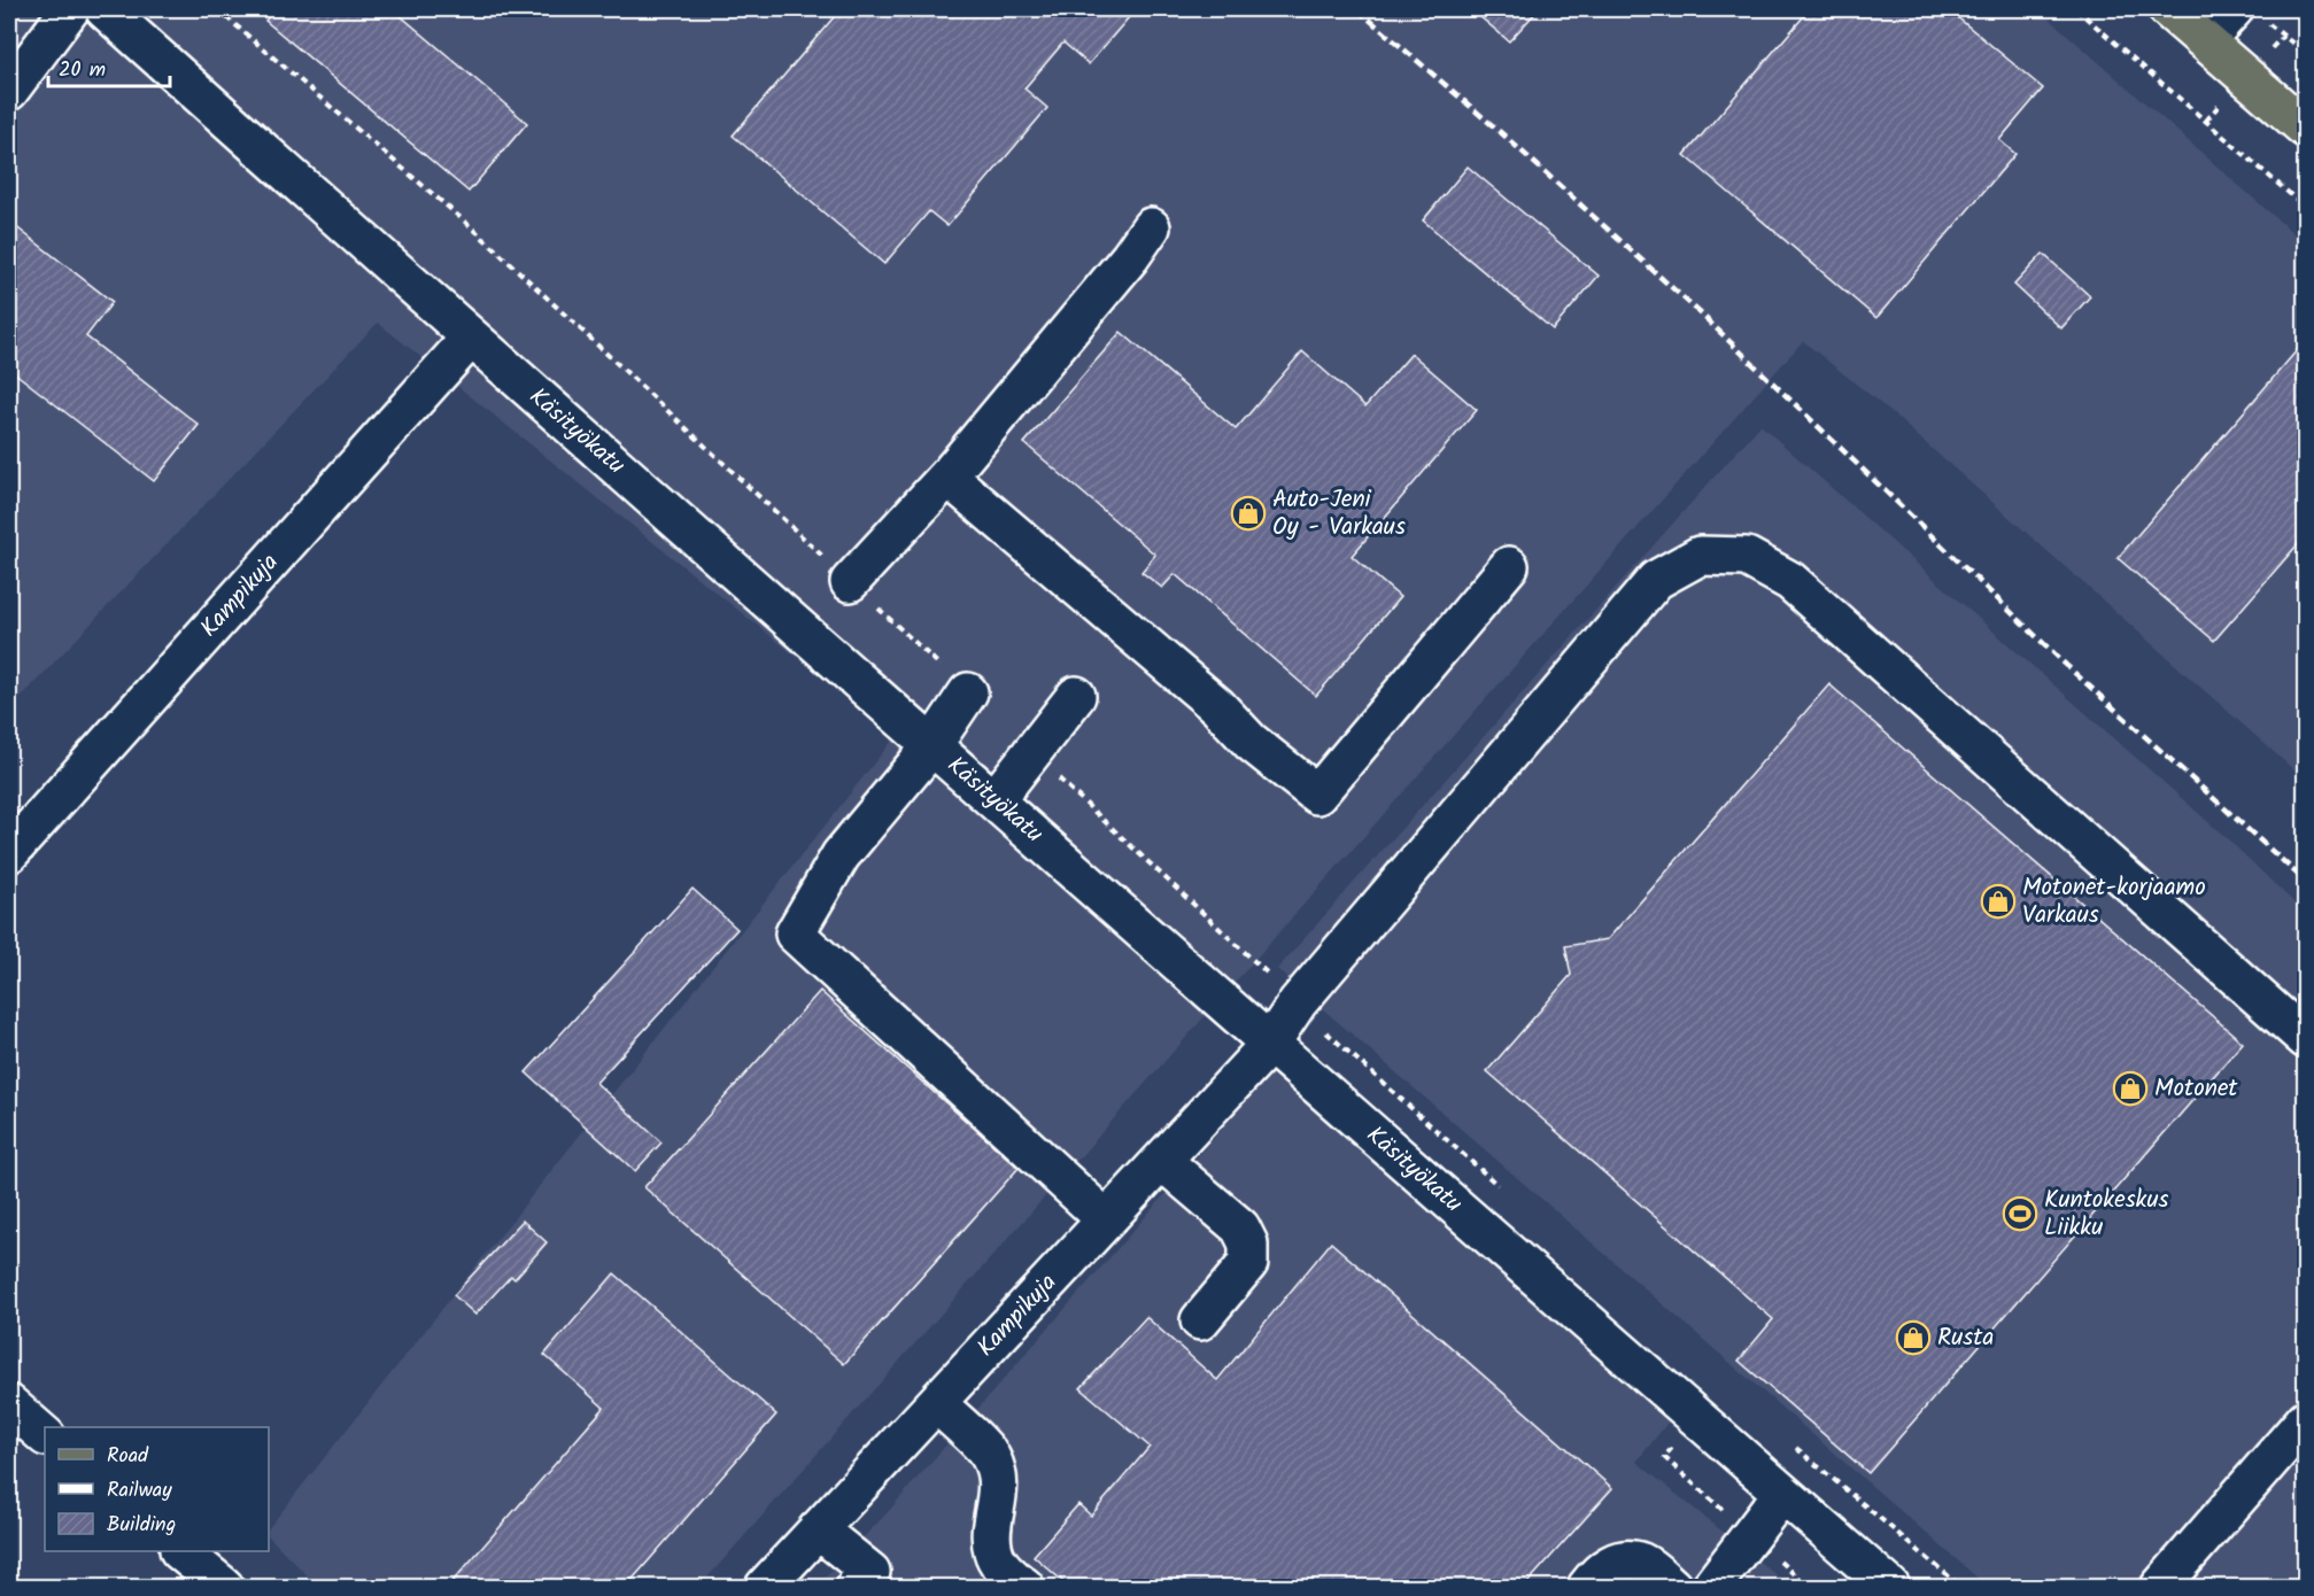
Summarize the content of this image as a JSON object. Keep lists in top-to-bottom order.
{
  "streets": {
    "street": ["Käsityökatu", "Kampikuja"]
  },
  "crossings": [
    ["Käsityökatu", "Kampikuja"]
  ],
  "places": {
    "shop": [
      "Auto-Jeni Oy - Varkaus",
      "Motonet-korjaamo Varkaus",
      "Motonet",
      "Rusta"
    ],
    "sports": ["Kuntokeskus Liikku"]
  },
  "legend": ["Road", "Railway", "Building"],
  "scale_bar": "20 m"
}
